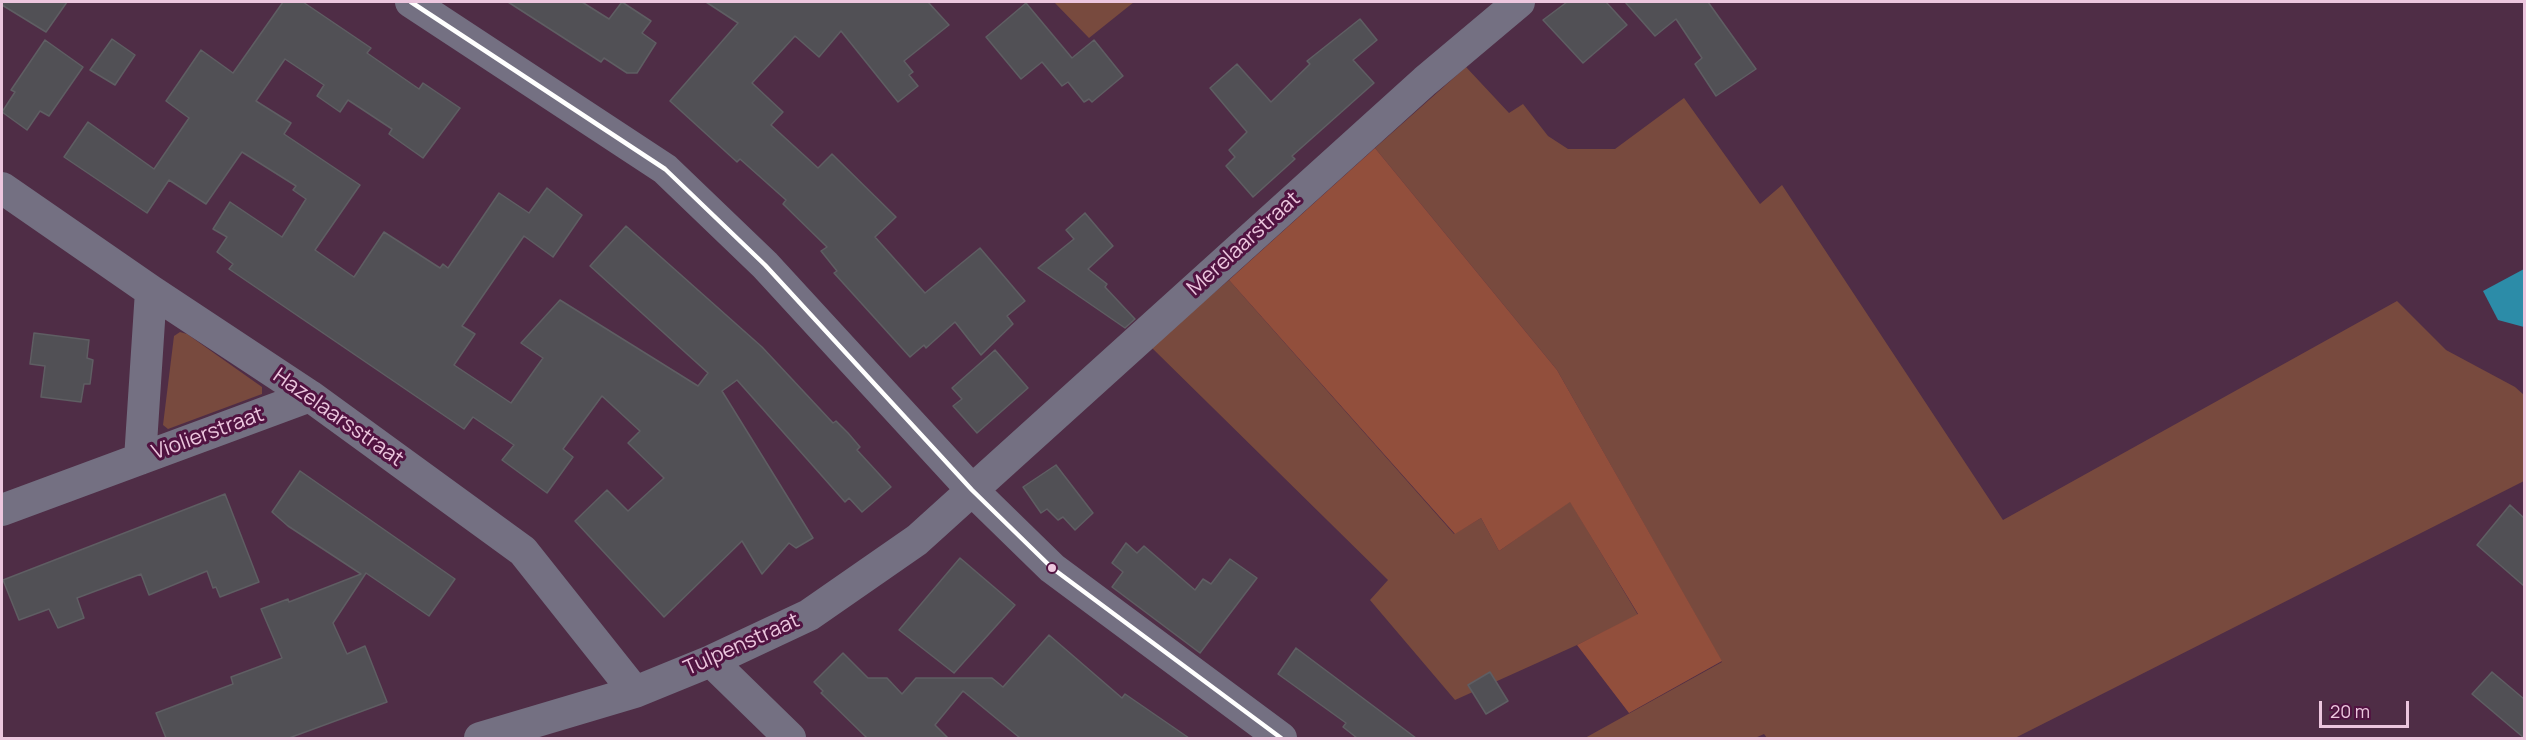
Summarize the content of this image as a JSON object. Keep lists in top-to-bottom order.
{
  "streets": {
    "street": [
      "Merelaarstraat",
      "Hazelaarsstraat",
      "Violierstraat",
      "Tulpenstraat"
    ]
  },
  "crossings": [
    ["Merelaarstraat", "Tulpenstraat"],
    ["Hazelaarsstraat", "Violierstraat"],
    ["Hazelaarsstraat", "Tulpenstraat"]
  ],
  "scale_bar": "20 m"
}
